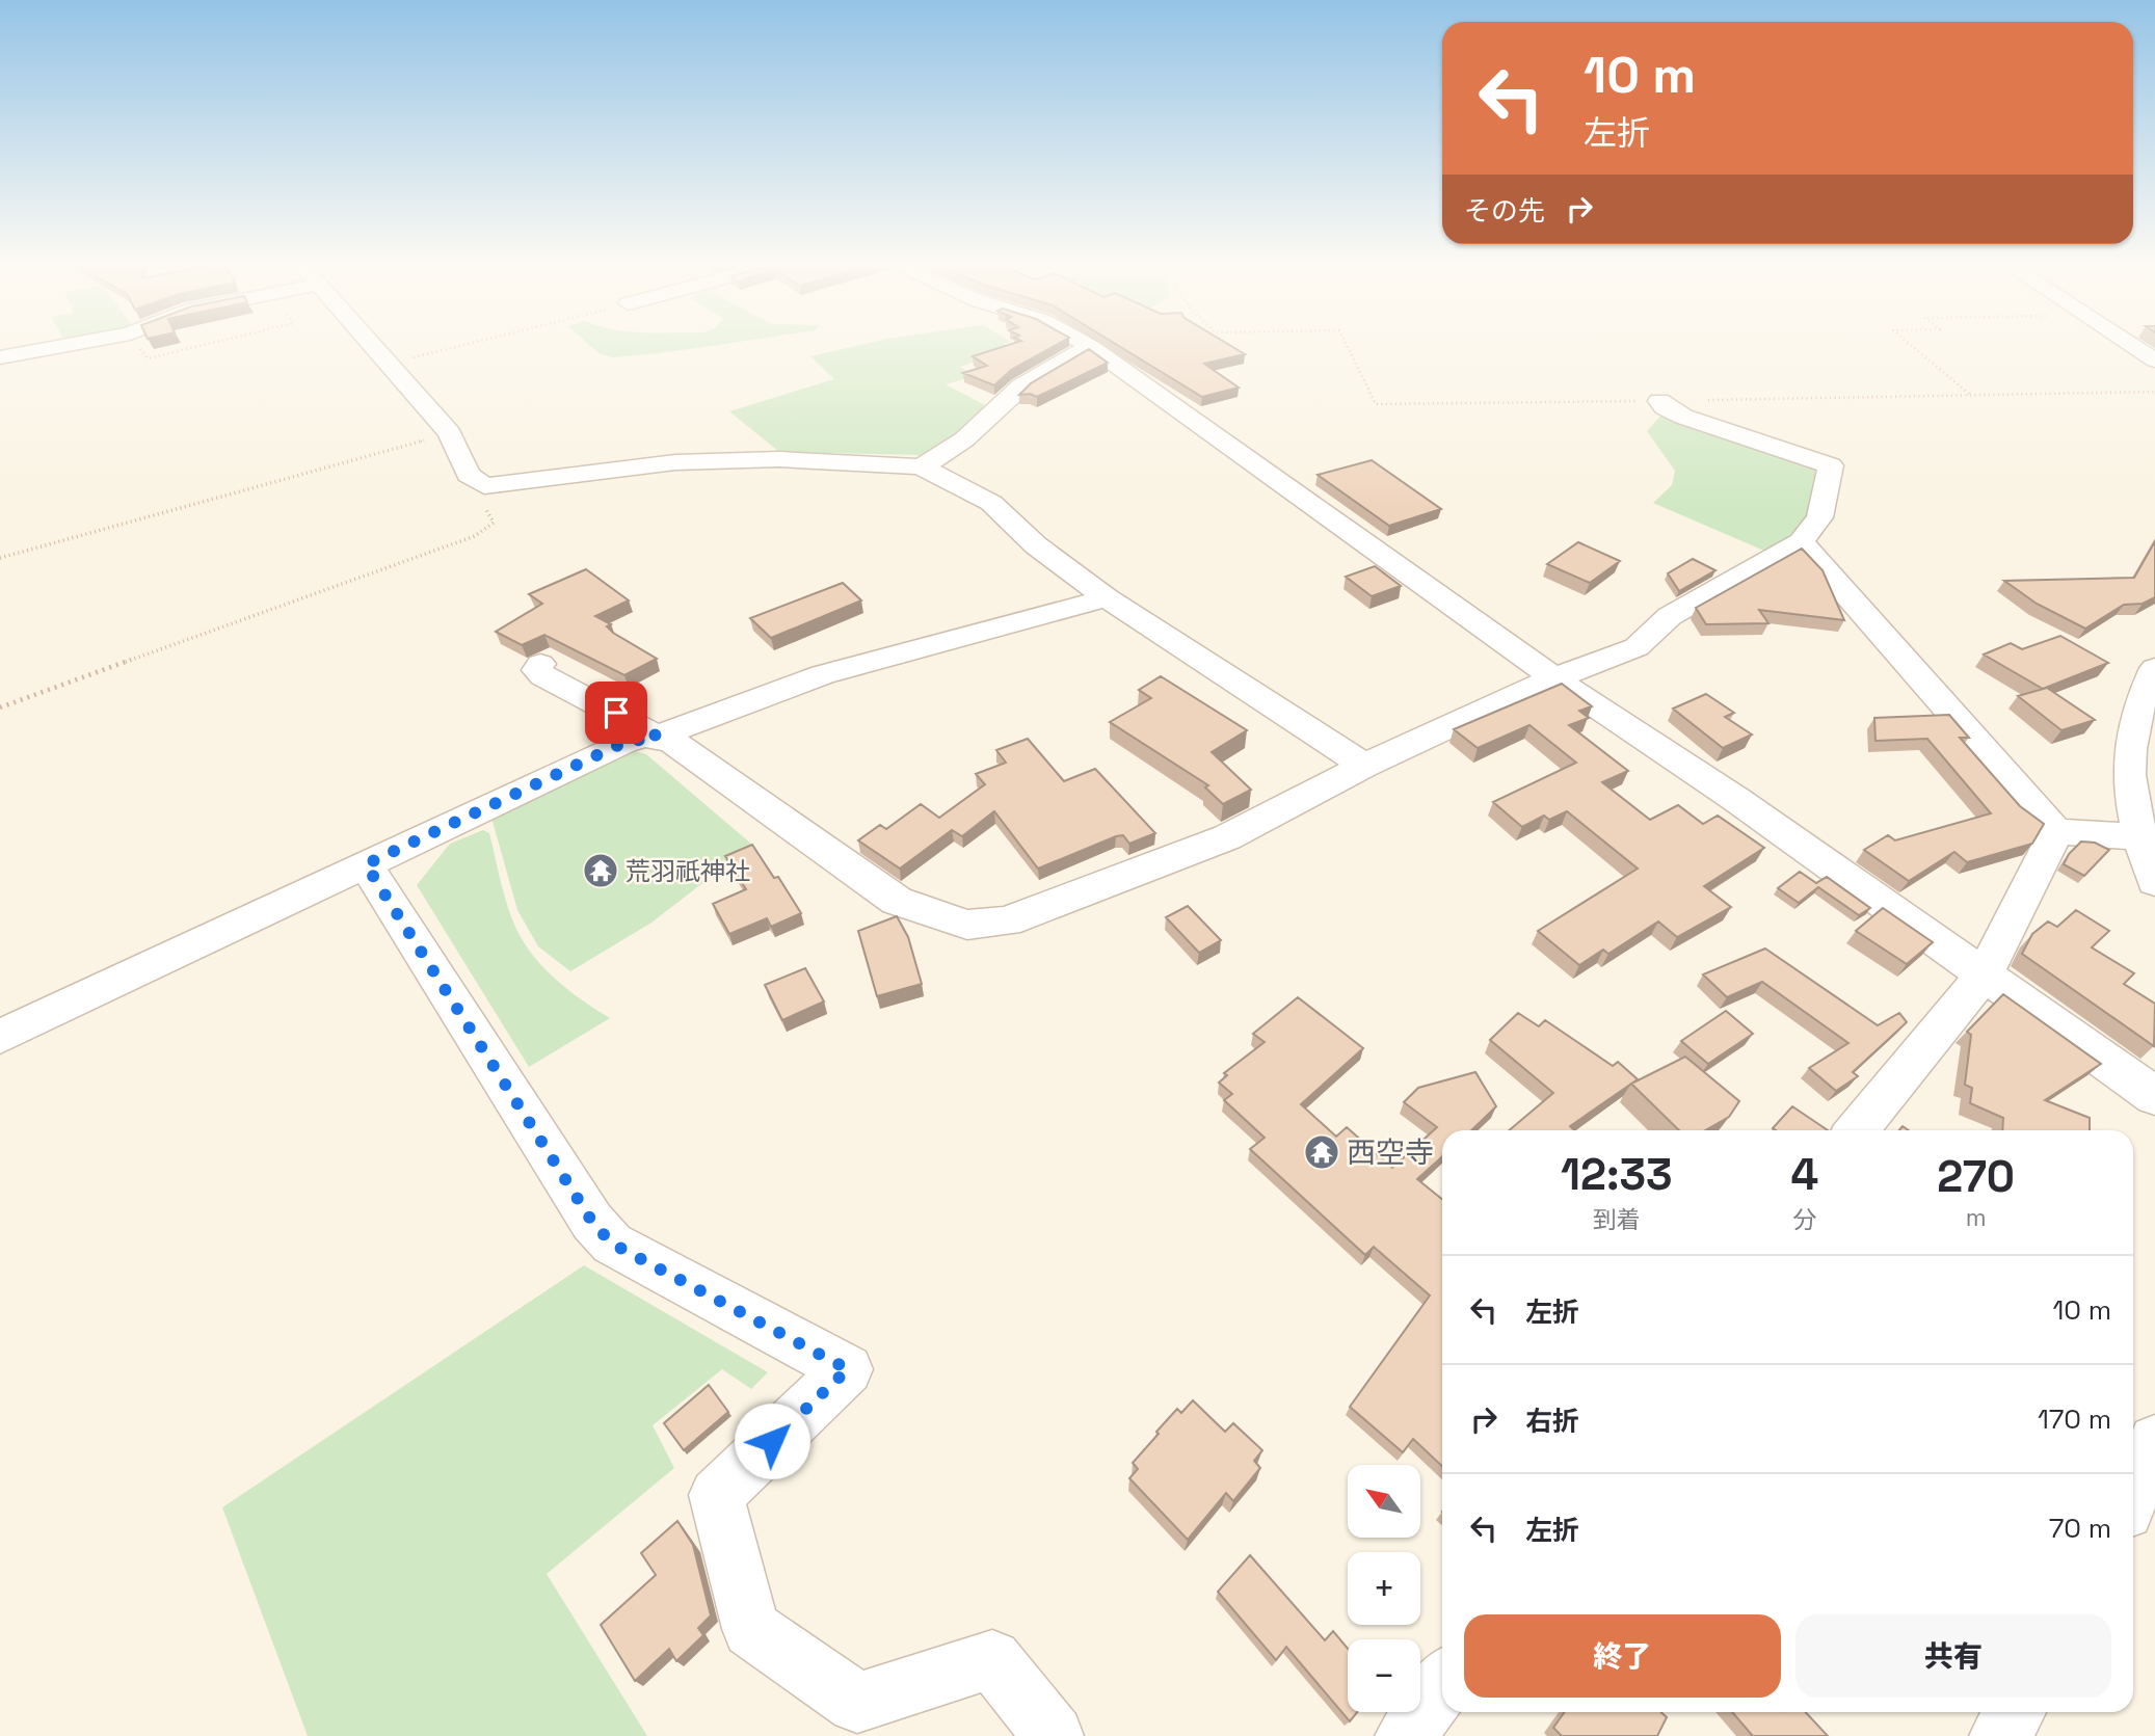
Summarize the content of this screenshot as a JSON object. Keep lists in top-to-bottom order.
{
  "places": {
    "temple": ["荒羽祇神社", "西空寺"]
  },
  "north": "top left",
  "page": {
    "turn": ["10 m", "左折"],
    "then": "その先",
    "eta": [
      "12:33",
      "到着",
      "4",
      "分",
      "270",
      "m"
    ],
    "list": [
      {
        "name": "左折",
        "value": "10 m"
      },
      {
        "name": "右折",
        "value": "170 m"
      },
      {
        "name": "左折",
        "value": "70 m"
      }
    ],
    "map_buttons": ["+", "−"],
    "buttons": ["終了", "共有"]
  }
}
